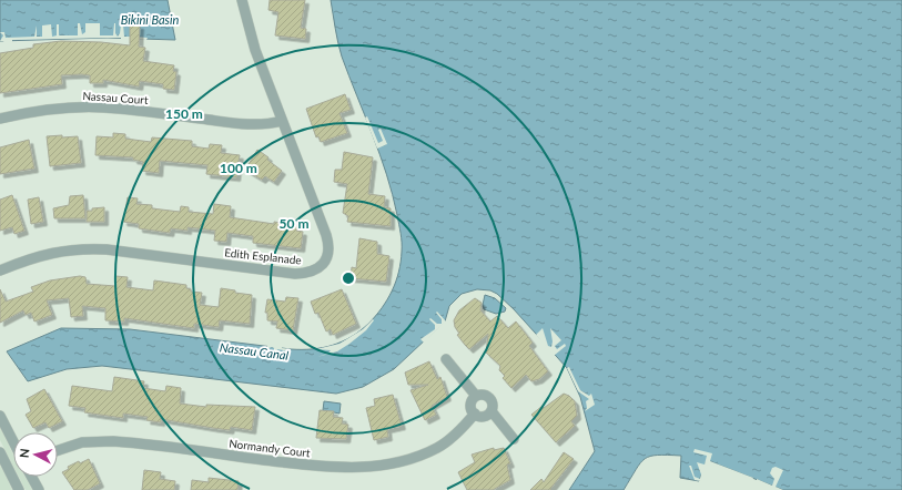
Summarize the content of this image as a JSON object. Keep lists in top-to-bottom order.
{
  "streets": {
    "street": ["Nassau Court", "Edith Esplanade", "Normandy Court"]
  },
  "crossings": [
    ["Nassau Court", "Edith Esplanade"]
  ],
  "water": ["Bikini Basin", "Nassau Canal"],
  "north": "left",
  "rings": ["150 m", "100 m", "50 m"]
}
